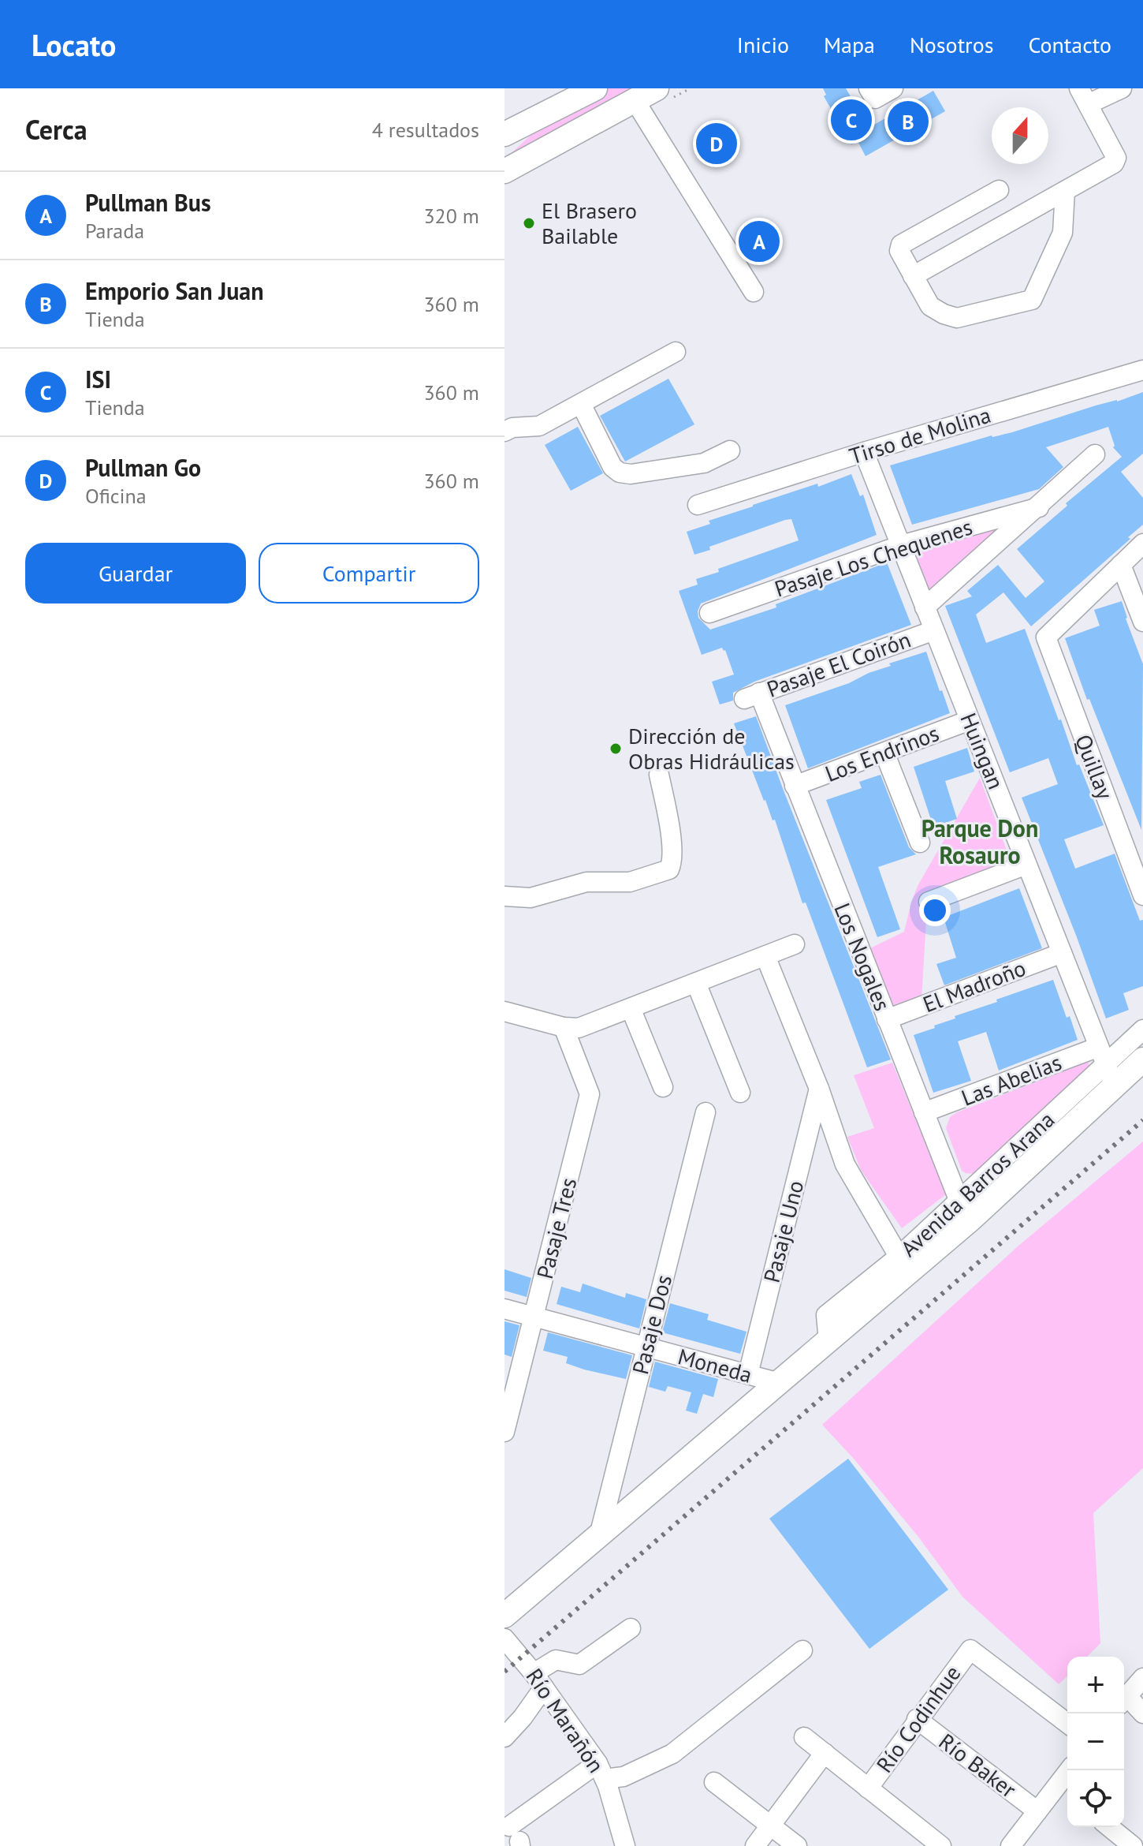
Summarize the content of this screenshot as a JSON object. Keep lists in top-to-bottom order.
{
  "streets": {
    "main road": ["Avenida Barros Arana"],
    "street": [
      "Tirso de Molina",
      "Pasaje Los Chequenes",
      "Pasaje El Coirón",
      "Huingan",
      "Los Endrinos",
      "Quillay",
      "Los Nogales",
      "El Madroño",
      "Las Abelias",
      "Pasaje Tres",
      "Pasaje Uno",
      "Pasaje Dos",
      "Moneda",
      "Río Codinhue",
      "Río Marañón",
      "Río Baker"
    ]
  },
  "crossings": [
    ["Tirso de Molina", "Huingan"],
    ["Pasaje Los Chequenes", "Huingan"],
    ["Pasaje El Coirón", "Huingan"],
    ["Pasaje El Coirón", "Los Nogales"],
    ["Huingan", "Los Endrinos"],
    ["Huingan", "El Madroño"],
    ["Huingan", "Las Abelias"],
    ["Huingan", "Avenida Barros Arana"],
    ["Los Endrinos", "Los Nogales"],
    ["Los Nogales", "El Madroño"],
    ["Los Nogales", "Las Abelias"],
    ["Los Nogales", "Avenida Barros Arana"],
    ["Las Abelias", "Avenida Barros Arana"],
    ["Avenida Barros Arana", "Pasaje Dos"],
    ["Avenida Barros Arana", "Moneda"],
    ["Pasaje Tres", "Moneda"],
    ["Pasaje Uno", "Moneda"],
    ["Pasaje Dos", "Moneda"],
    ["Río Codinhue", "Río Baker"]
  ],
  "districts": ["Parque Don Rosauro"],
  "places": ["El Brasero Bailable", "Dirección de Obras Hidráulicas"],
  "north": "top",
  "page": {
    "header": "Locato",
    "nav": [
      "Inicio",
      "Mapa",
      "Nosotros",
      "Contacto"
    ],
    "heading": ["Cerca", "4 resultados"],
    "pins": [
      "C",
      "B",
      "D",
      "A"
    ],
    "list": [
      {
        "mark": "A",
        "name": "Pullman Bus",
        "note": "Parada",
        "value": "320 m"
      },
      {
        "mark": "B",
        "name": "Emporio San Juan",
        "note": "Tienda",
        "value": "360 m"
      },
      {
        "mark": "C",
        "name": "ISI",
        "note": "Tienda",
        "value": "360 m"
      },
      {
        "mark": "D",
        "name": "Pullman Go",
        "note": "Oficina",
        "value": "360 m"
      }
    ],
    "buttons": ["Guardar", "Compartir"],
    "map_buttons": ["+", "−"]
  }
}
